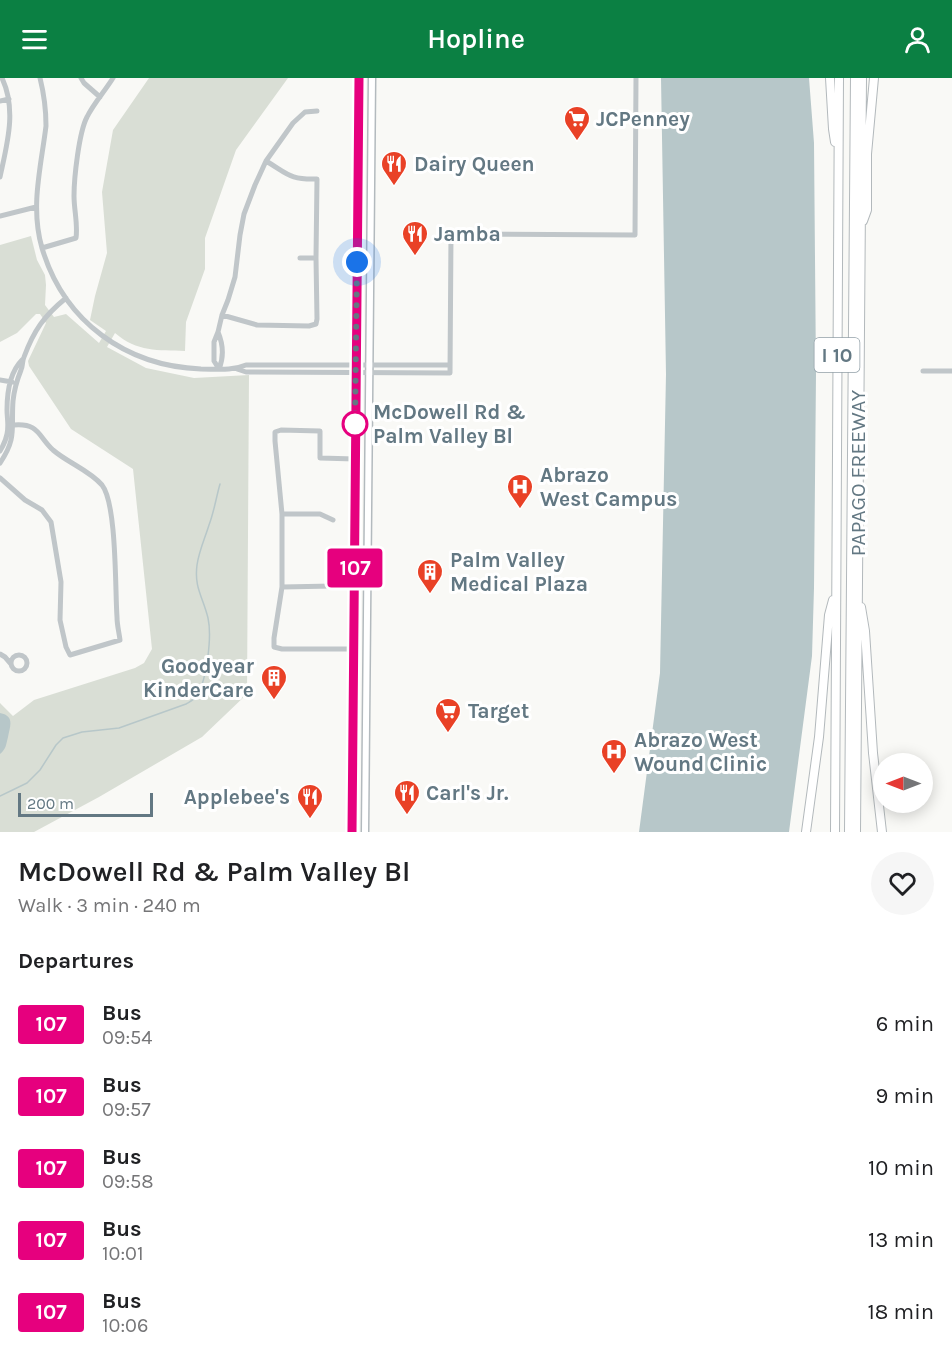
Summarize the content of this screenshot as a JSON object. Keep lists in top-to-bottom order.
{
  "streets": {
    "highway": ["I 10", "PAPAGO FREEWAY"]
  },
  "places": {
    "supermarket": ["JCPenney", "Target"],
    "restaurant": [
      "Dairy Queen",
      "Jamba",
      "Carl's Jr.",
      "Applebee's"
    ],
    "other": ["McDowell Rd & Palm Valley Bl"],
    "hospital": ["Abrazo West Campus", "Abrazo West Wound Clinic"],
    "building": ["Palm Valley Medical Plaza", "Goodyear KinderCare"]
  },
  "lines": ["bus line 107"],
  "scale_bar": "200 m",
  "north": "left",
  "page": {
    "header": "Hopline",
    "on_map": "107",
    "scale": "200 m",
    "heading": [
      ["McDowell Rd & Palm Valley Bl", "Walk · 3 min · 240 m"],
      "Departures"
    ],
    "list": [
      {
        "mark": "107",
        "name": "Bus",
        "note": "09:54",
        "value": "6 min"
      },
      {
        "mark": "107",
        "name": "Bus",
        "note": "09:57",
        "value": "9 min"
      },
      {
        "mark": "107",
        "name": "Bus",
        "note": "09:58",
        "value": "10 min"
      },
      {
        "mark": "107",
        "name": "Bus",
        "note": "10:01",
        "value": "13 min"
      },
      {
        "mark": "107",
        "name": "Bus",
        "note": "10:06",
        "value": "18 min"
      }
    ]
  }
}
